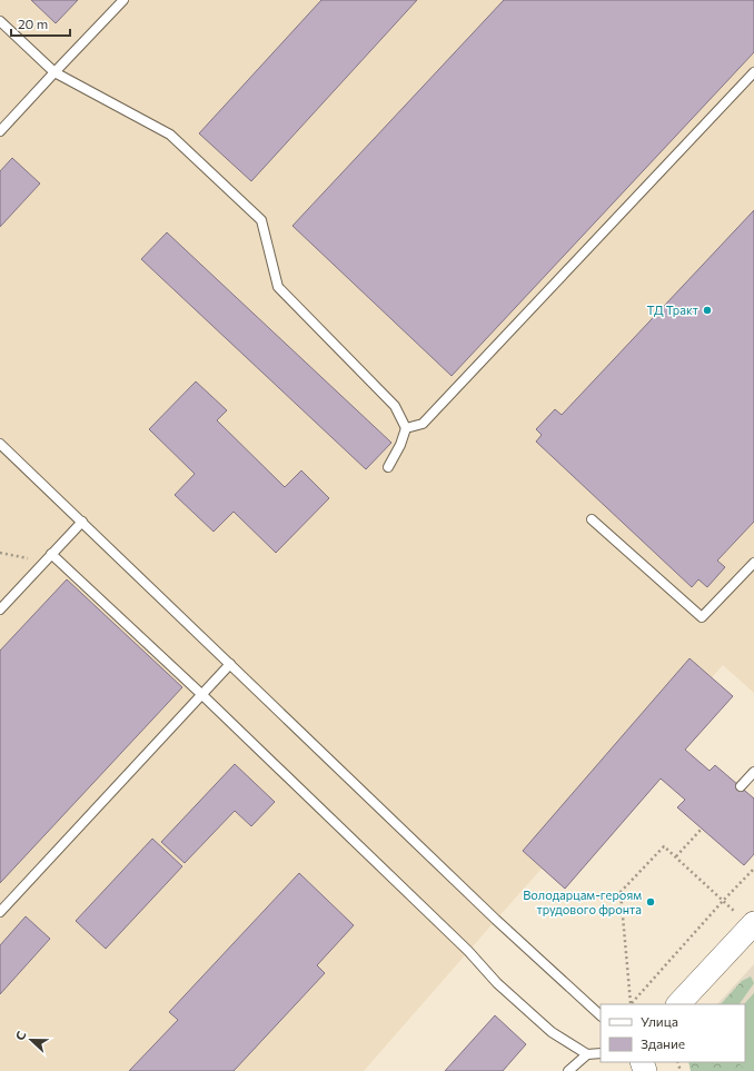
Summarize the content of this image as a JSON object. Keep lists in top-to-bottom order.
{
  "places": ["ТД Тракт", "Володарцам-героям трудового фронта"],
  "legend": ["Улица", "Здание"],
  "scale_bar": "20 m",
  "north": "left"
}
